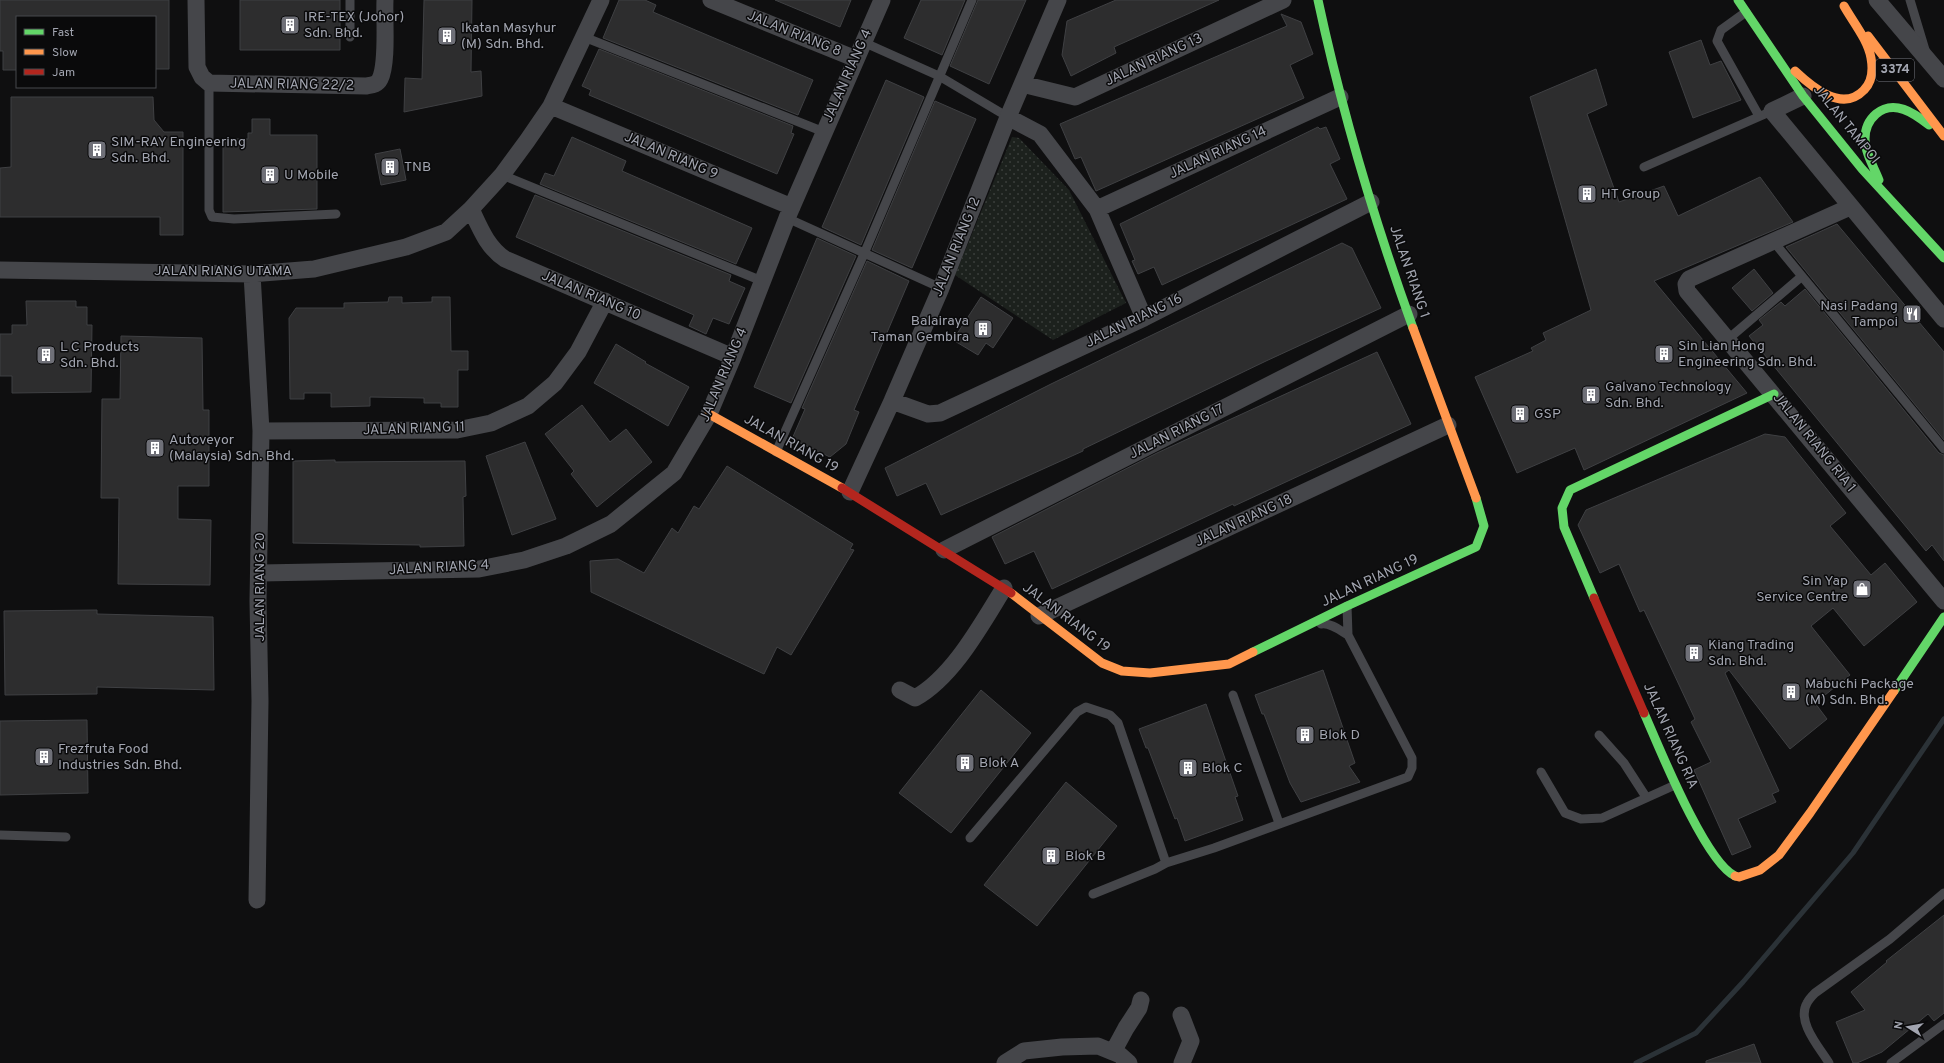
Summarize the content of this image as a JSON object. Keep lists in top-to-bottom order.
{
  "streets": {
    "street": [
      "JALAN RIANG 8",
      "JALAN RIANG 13",
      "3374",
      "JALAN RIANG 4",
      "JALAN RIANG 22/2",
      "JALAN TAMPOI",
      "JALAN RIANG 14",
      "JALAN RIANG 9",
      "JALAN RIANG 12",
      "JALAN RIANG UTAMA",
      "JALAN RIANG 1",
      "JALAN RIANG 10",
      "JALAN RIANG 16",
      "JALAN RIANG 11",
      "JALAN RIANG 17",
      "JALAN RIANG RIA 1",
      "JALAN RIANG 19",
      "JALAN RIANG 18",
      "JALAN RIANG 20",
      "JALAN RIANG RIA"
    ]
  },
  "crossings": [
    ["JALAN RIANG 8", "JALAN RIANG 4"],
    ["JALAN RIANG 13", "JALAN RIANG 12"],
    ["JALAN RIANG 4", "JALAN RIANG 9"],
    ["JALAN RIANG 4", "JALAN RIANG 10"],
    ["JALAN RIANG 4", "JALAN RIANG 19"],
    ["JALAN RIANG 4", "JALAN RIANG 20"],
    ["JALAN RIANG 14", "JALAN RIANG 1"],
    ["JALAN RIANG 9", "JALAN RIANG UTAMA"],
    ["JALAN RIANG 12", "JALAN RIANG 16"],
    ["JALAN RIANG 12", "JALAN RIANG 19"],
    ["JALAN RIANG UTAMA", "JALAN RIANG 10"],
    ["JALAN RIANG UTAMA", "JALAN RIANG 20"],
    ["JALAN RIANG 1", "JALAN RIANG 16"],
    ["JALAN RIANG 1", "JALAN RIANG 17"],
    ["JALAN RIANG 1", "JALAN RIANG 19"],
    ["JALAN RIANG 1", "JALAN RIANG 18"],
    ["JALAN RIANG 10", "JALAN RIANG 11"],
    ["JALAN RIANG 11", "JALAN RIANG 20"],
    ["JALAN RIANG 17", "JALAN RIANG 19"],
    ["JALAN RIANG RIA 1", "JALAN RIANG RIA"],
    ["JALAN RIANG 19", "JALAN RIANG 18"]
  ],
  "places": {
    "building": [
      "IRE-TEX (Johor) Sdn. Bhd.",
      "Ikatan Masyhur (M) Sdn. Bhd.",
      "SIM-RAY Engineering Sdn. Bhd.",
      "TNB",
      "U Mobile",
      "HT Group",
      "Balairaya Taman Gembira",
      "Sin Lian Hong Engineering Sdn. Bhd.",
      "L C Products Sdn. Bhd.",
      "Galvano Technology Sdn. Bhd.",
      "GSP",
      "Autoveyor (Malaysia) Sdn. Bhd.",
      "Kiang Trading Sdn. Bhd.",
      "Mabuchi Package (M) Sdn. Bhd.",
      "Blok D",
      "Frezfruta Food Industries Sdn. Bhd.",
      "Blok A",
      "Blok C",
      "Blok B"
    ],
    "restaurant": ["Nasi Padang Tampoi"],
    "shop": ["Sin Yap Service Centre"]
  },
  "legend": ["Fast", "Slow", "Jam"],
  "north": "left"
}
